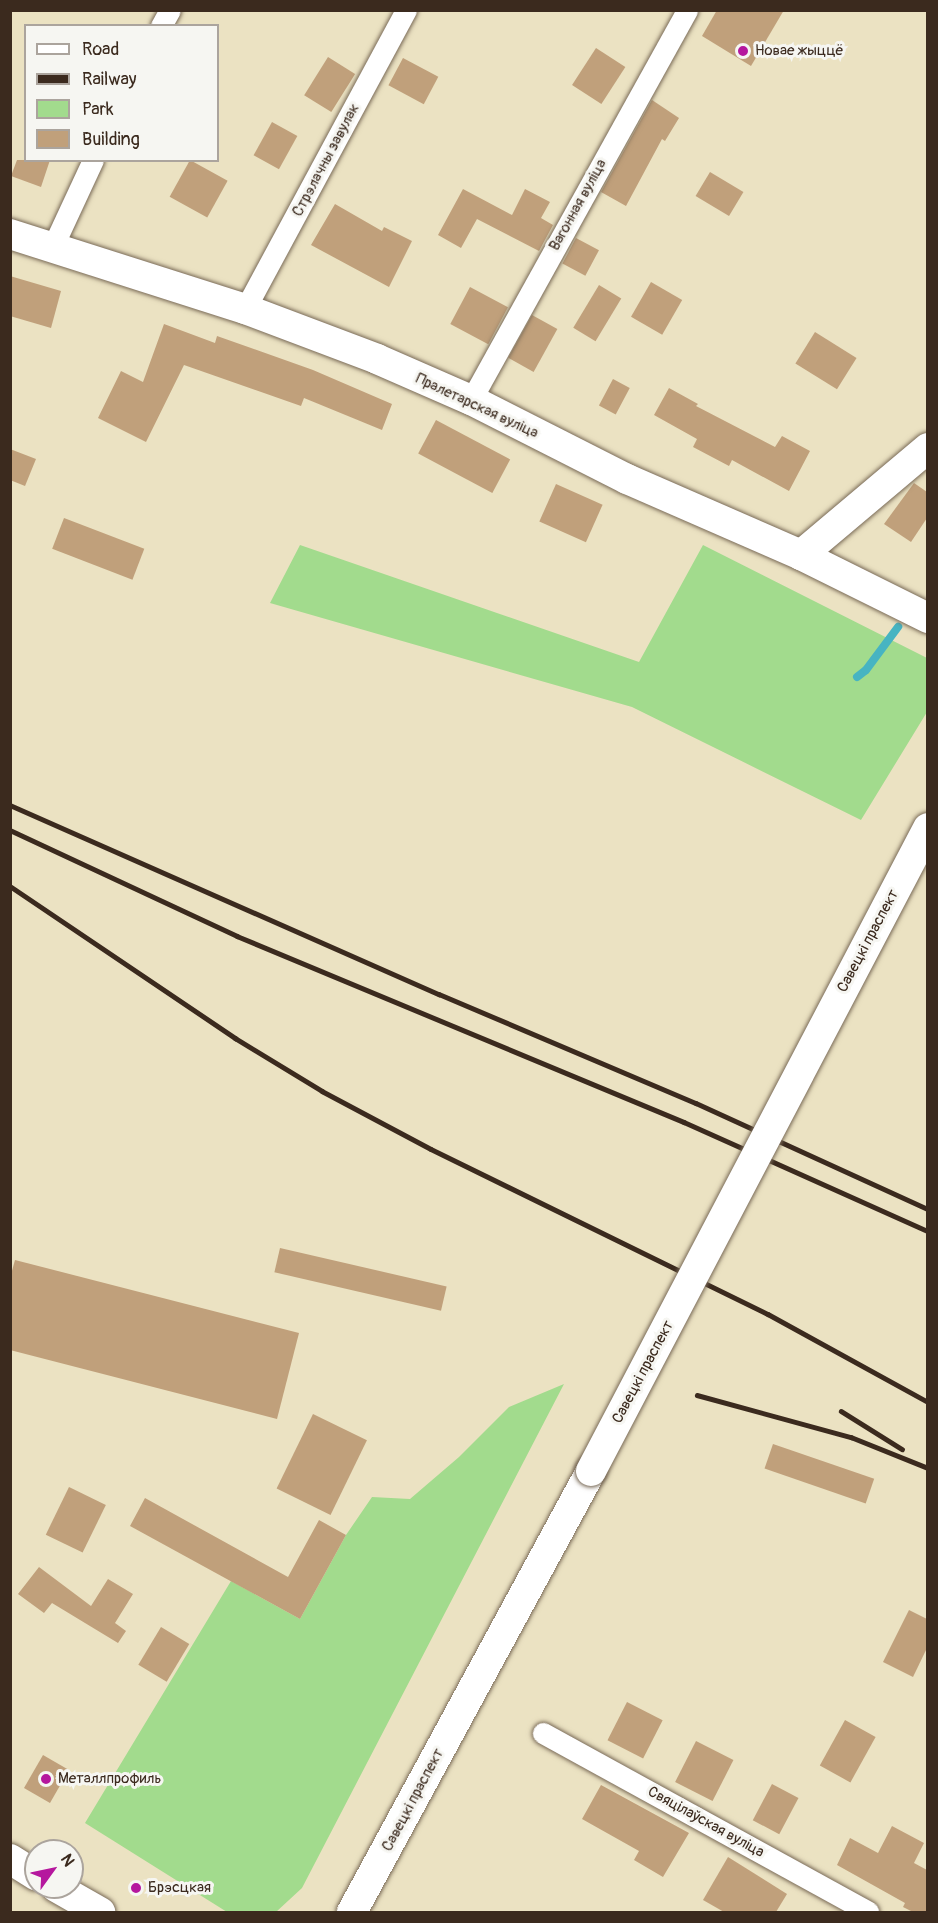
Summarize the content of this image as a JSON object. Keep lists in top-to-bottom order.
{
  "streets": {
    "main road": ["Пралетарская вуліца", "Савецкі праспект"],
    "street": ["Стрэлачны завулак", "Вагонная вуліца", "Свяцілаўская вуліца"]
  },
  "crossings": [
    ["Стрэлачны завулак", "Пралетарская вуліца"],
    ["Вагонная вуліца", "Пралетарская вуліца"]
  ],
  "places": ["Новае жыццё", "Металлпрофиль", "Брэсцкая"],
  "legend": [
    "Road",
    "Railway",
    "Park",
    "Building"
  ],
  "north": "top right"
}
